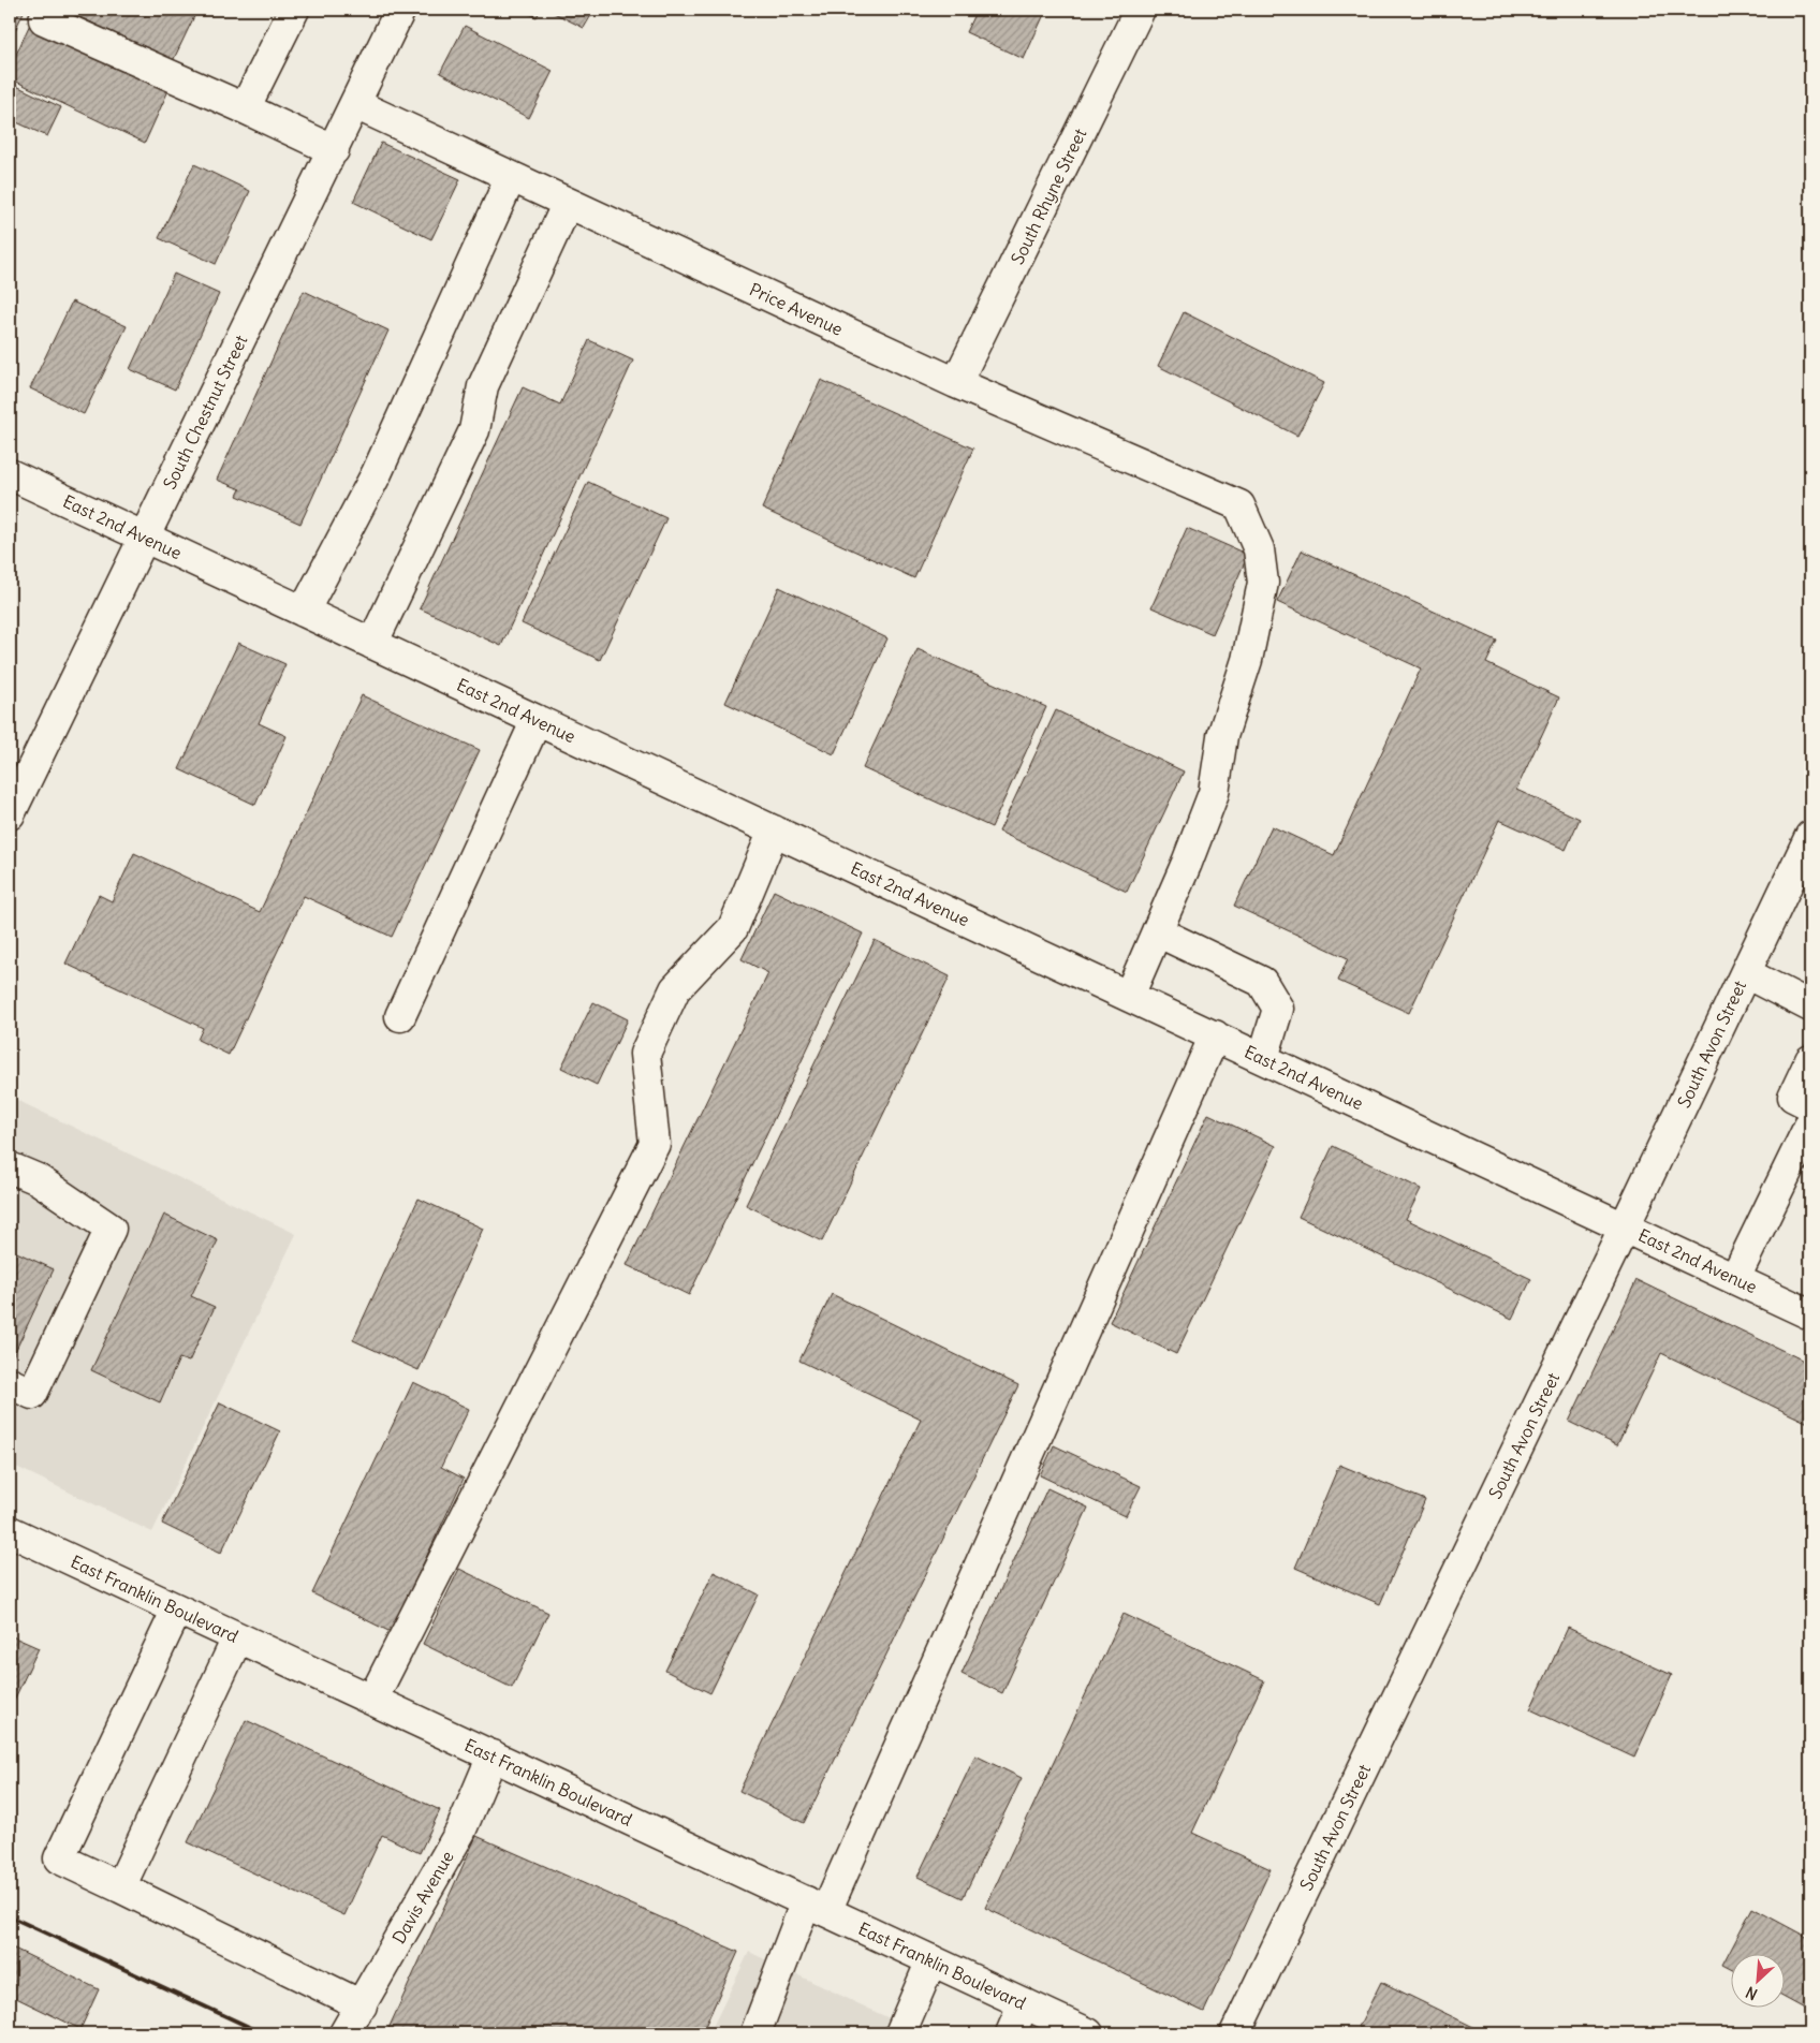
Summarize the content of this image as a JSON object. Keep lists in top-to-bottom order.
{
  "streets": {
    "street": [
      "South Rhyne Street",
      "Price Avenue",
      "South Chestnut Street",
      "East 2nd Avenue",
      "South Avon Street",
      "East Franklin Boulevard",
      "Davis Avenue"
    ]
  },
  "crossings": [
    ["South Rhyne Street", "Price Avenue"],
    ["Price Avenue", "South Chestnut Street"],
    ["South Chestnut Street", "East 2nd Avenue"],
    ["East 2nd Avenue", "South Avon Street"],
    ["East Franklin Boulevard", "Davis Avenue"]
  ],
  "north": "bottom left"
}
